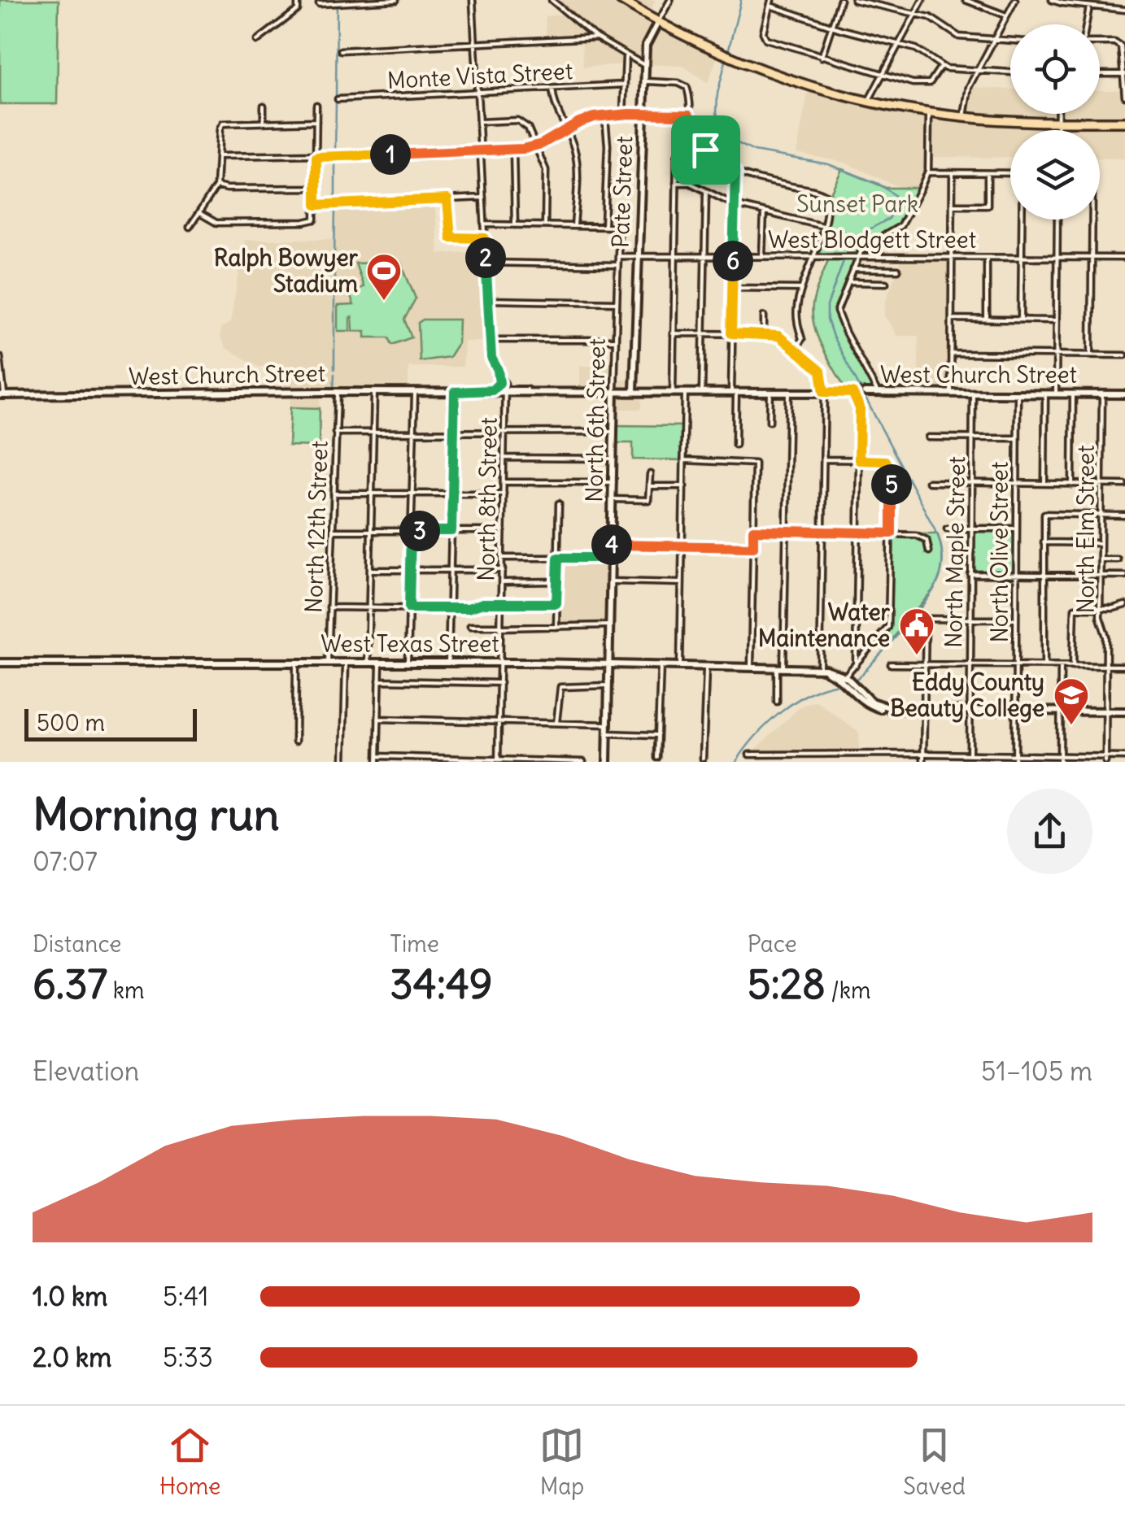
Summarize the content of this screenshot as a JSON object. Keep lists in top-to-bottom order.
{
  "streets": {
    "street": [
      "Monte Vista Street",
      "Pate Street",
      "West Blodgett Street",
      "West Church Street",
      "North 6th Street",
      "North 8th Street",
      "North 12th Street",
      "North Elm Street",
      "North Maple Street",
      "North Olive Street",
      "West Texas Street"
    ]
  },
  "crossings": [
    ["Monte Vista Street", "North 8th Street"],
    ["Pate Street", "West Blodgett Street"],
    ["Pate Street", "West Church Street"],
    ["West Blodgett Street", "North 6th Street"],
    ["West Church Street", "North 6th Street"],
    ["West Church Street", "North 8th Street"],
    ["West Church Street", "North 12th Street"],
    ["West Church Street", "North Elm Street"],
    ["West Church Street", "North Maple Street"],
    ["West Church Street", "North Olive Street"],
    ["North 6th Street", "West Texas Street"],
    ["North 8th Street", "West Texas Street"],
    ["North 12th Street", "West Texas Street"]
  ],
  "parks": ["Sunset Park"],
  "places": {
    "sports": ["Ralph Bowyer Stadium"],
    "public building": ["Water Maintenance"],
    "school or university": ["Eddy County Beauty College"]
  },
  "scale_bar": "500 m",
  "page": {
    "pins": [
      "1",
      "2",
      "6",
      "5",
      "3",
      "4"
    ],
    "scale": "500 m",
    "heading": ["Morning run", "07:07"],
    "stats": [
      ["Distance", "6.37 km"],
      ["Time", "34:49"],
      ["Pace", "5:28 /km"]
    ],
    "chart": ["Elevation", "51–105 m"],
    "list": [
      {
        "name": "1.0 km",
        "note": "5:41"
      },
      {
        "name": "2.0 km",
        "note": "5:33"
      }
    ],
    "tabs": ["Home", "Map", "Saved"]
  }
}
